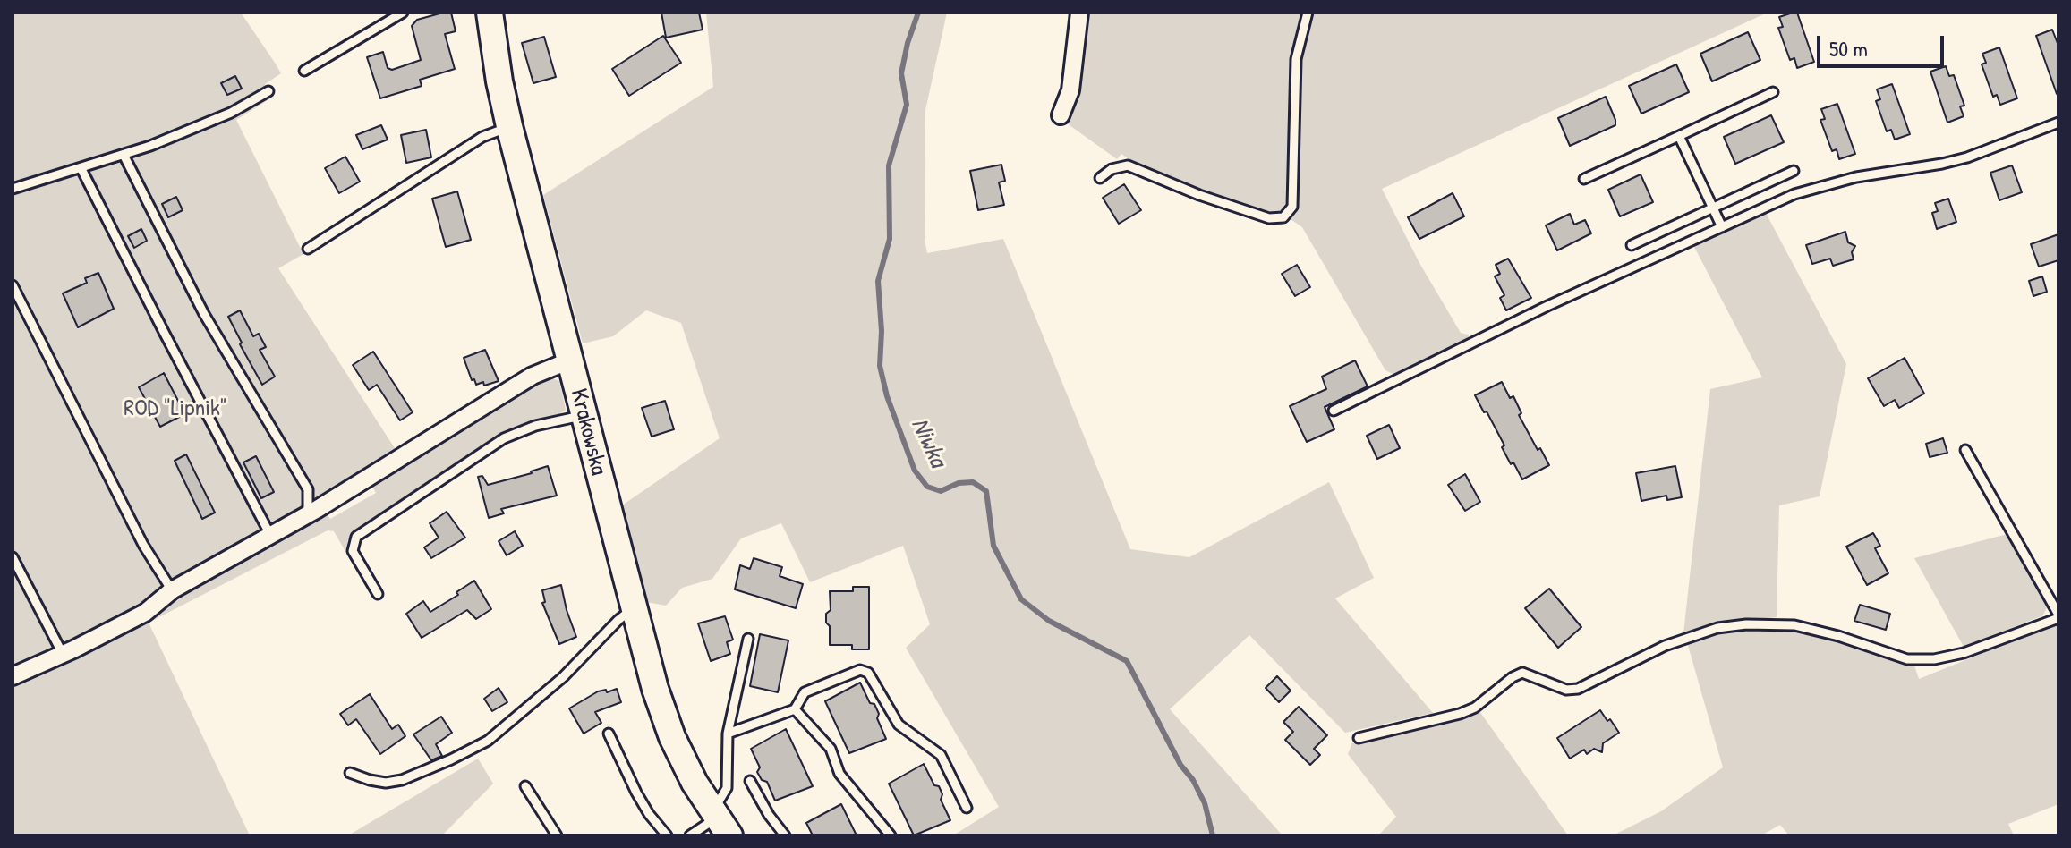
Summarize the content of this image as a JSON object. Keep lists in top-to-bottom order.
{
  "streets": {
    "main road": ["Krakowska"]
  },
  "water": ["Niwka"],
  "parks": ["ROD \"Lipnik\""],
  "scale_bar": "50 m"
}
